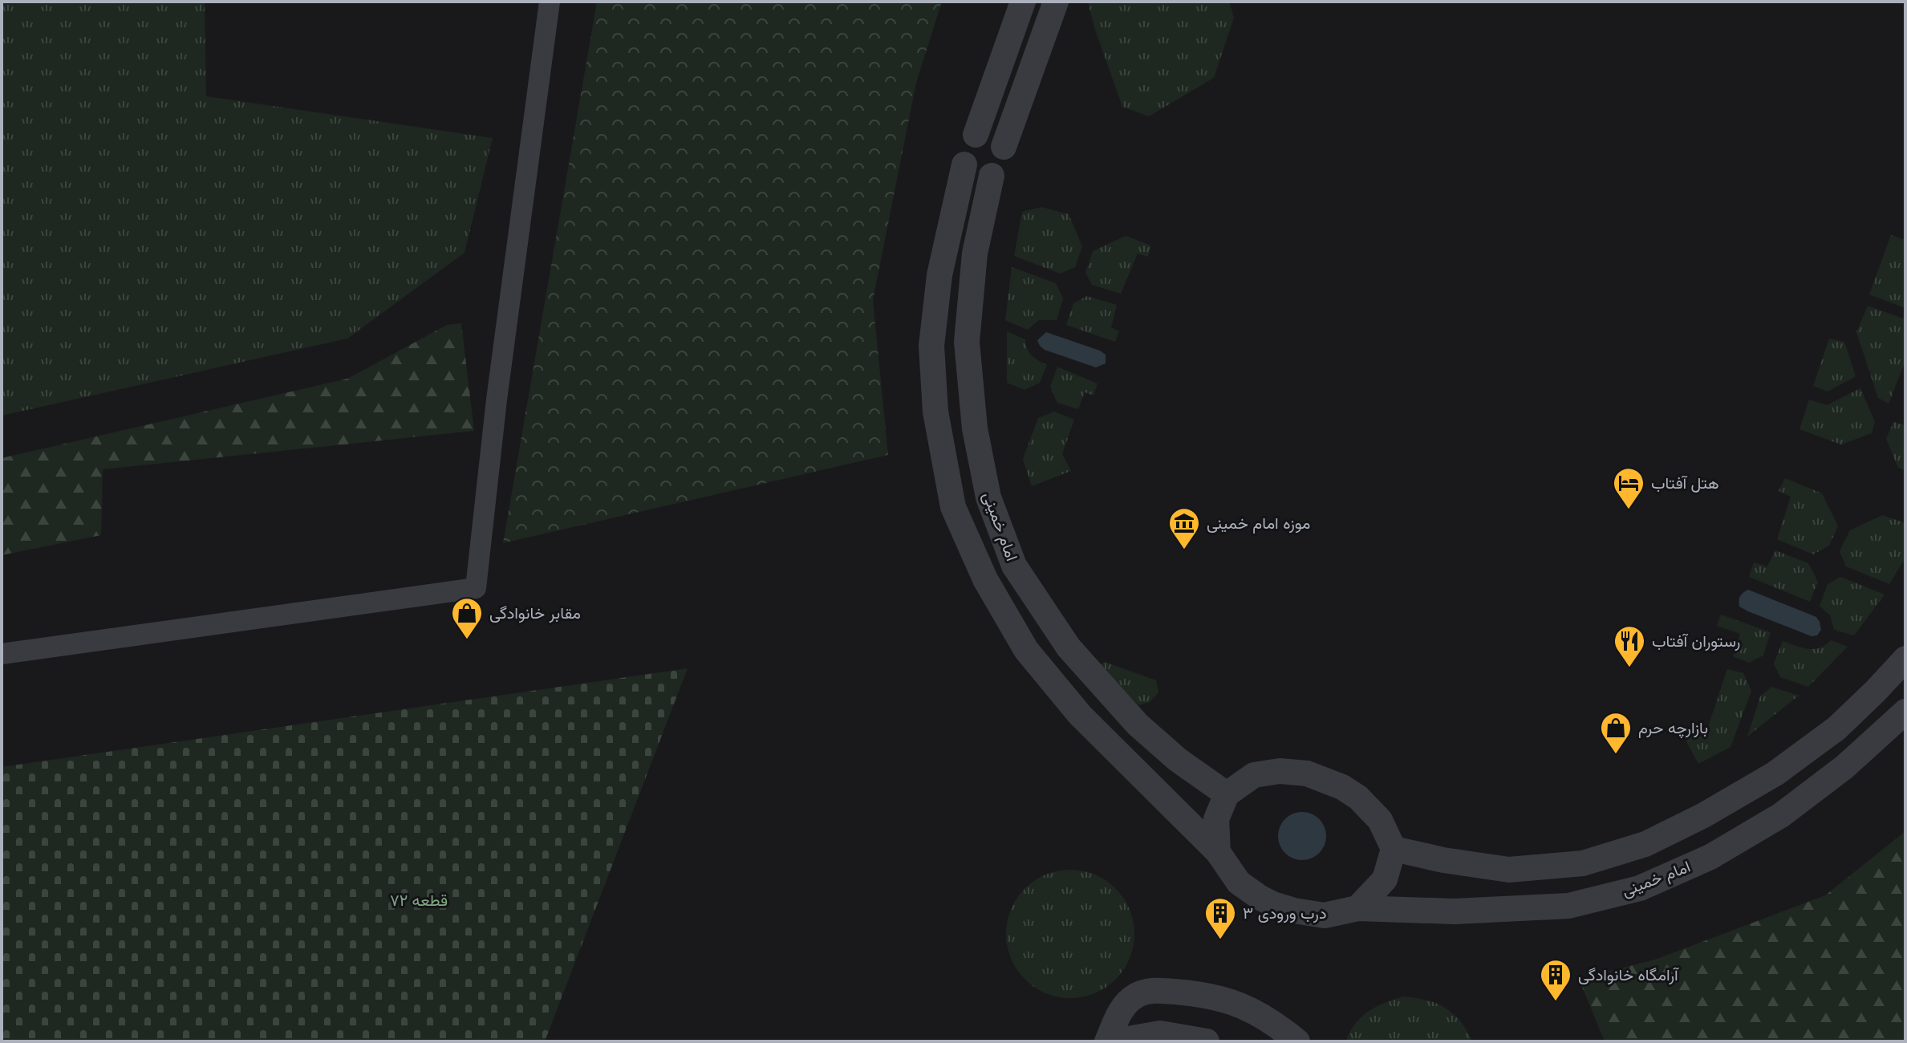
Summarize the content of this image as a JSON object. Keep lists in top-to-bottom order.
{
  "streets": {
    "street": ["امام خمینی"]
  },
  "parks": ["قطعه ۷۲"],
  "places": {
    "hotel": ["هتل آفتاب"],
    "museum": ["موزه امام خمینی"],
    "shop": ["مقابر خانوادگی", "بازارچه حرم"],
    "restaurant": ["رستوران آفتاب"],
    "building": ["درب ورودی ۳", "آرامگاه خانوادگی"]
  }
}
